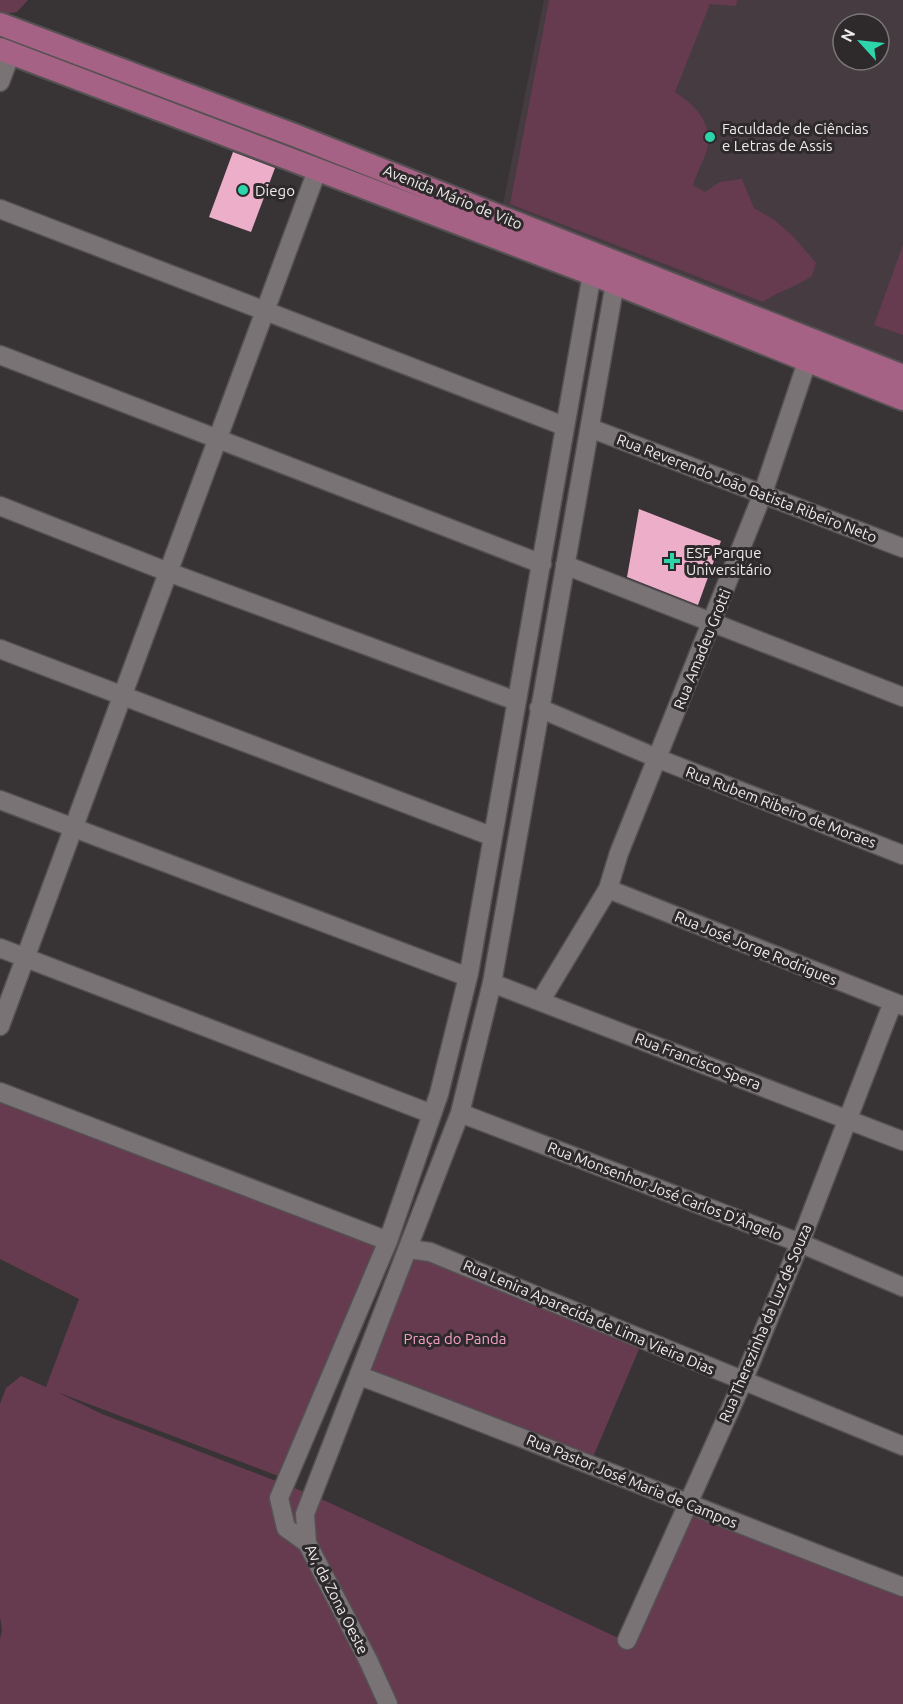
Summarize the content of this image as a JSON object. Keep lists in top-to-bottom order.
{
  "streets": {
    "main road": ["Avenida Mário de Vito"],
    "street": [
      "Rua Reverendo João Batista Ribeiro Neto",
      "Rua Amadeu Grotti",
      "Rua Rubem Ribeiro de Moraes",
      "Rua José Jorge Rodrigues",
      "Rua Francisco Spera",
      "Rua Monsenhor José Carlos D'Ângelo",
      "Rua Lenira Aparecida de Lima Vieira Dias",
      "Rua Therezinha da Luz de Souza",
      "Rua Pastor José Maria de Campos",
      "Av, da Zona Oeste"
    ]
  },
  "crossings": [
    ["Avenida Mário de Vito", "Rua Amadeu Grotti"],
    ["Avenida Mário de Vito", "Av, da Zona Oeste"],
    ["Rua Reverendo João Batista Ribeiro Neto", "Rua Amadeu Grotti"],
    ["Rua Reverendo João Batista Ribeiro Neto", "Av, da Zona Oeste"],
    ["Rua Amadeu Grotti", "Rua Rubem Ribeiro de Moraes"],
    ["Rua Amadeu Grotti", "Rua José Jorge Rodrigues"],
    ["Rua Amadeu Grotti", "Rua Francisco Spera"],
    ["Rua Rubem Ribeiro de Moraes", "Av, da Zona Oeste"],
    ["Rua José Jorge Rodrigues", "Rua Therezinha da Luz de Souza"],
    ["Rua Francisco Spera", "Rua Therezinha da Luz de Souza"],
    ["Rua Francisco Spera", "Av, da Zona Oeste"],
    ["Rua Monsenhor José Carlos D'Ângelo", "Rua Therezinha da Luz de Souza"],
    ["Rua Monsenhor José Carlos D'Ângelo", "Av, da Zona Oeste"],
    ["Rua Lenira Aparecida de Lima Vieira Dias", "Rua Therezinha da Luz de Souza"],
    ["Rua Lenira Aparecida de Lima Vieira Dias", "Av, da Zona Oeste"],
    ["Rua Therezinha da Luz de Souza", "Rua Pastor José Maria de Campos"],
    ["Rua Pastor José Maria de Campos", "Av, da Zona Oeste"]
  ],
  "parks": ["Praça do Panda"],
  "places": {
    "other": ["Faculdade de Ciências e Letras de Assis", "Diego"],
    "health": ["ESF Parque Universitário"]
  },
  "north": "top left"
}
